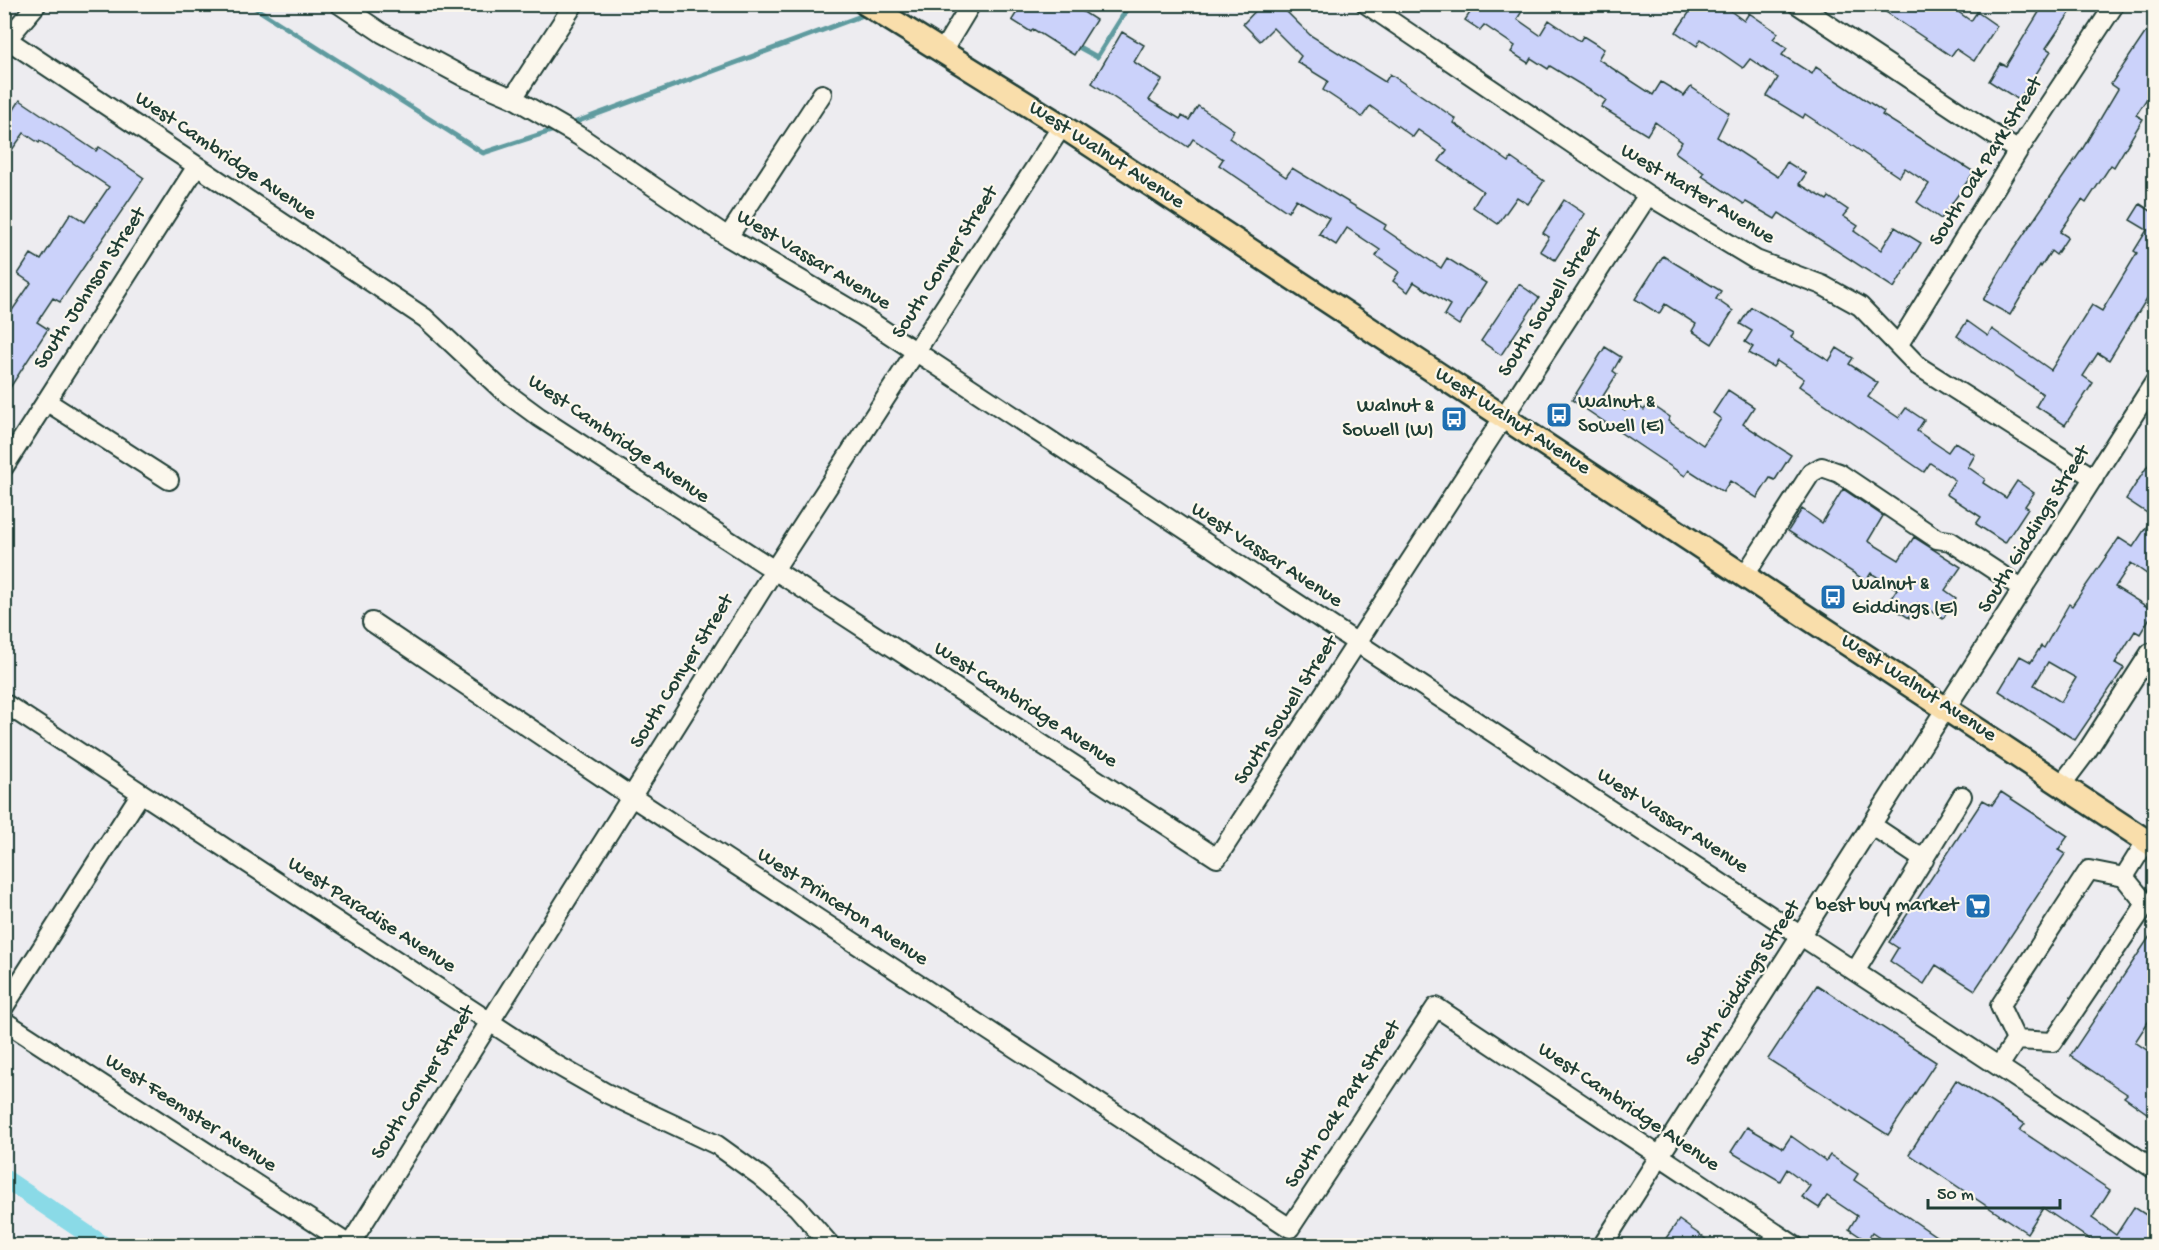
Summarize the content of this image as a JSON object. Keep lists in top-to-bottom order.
{
  "streets": {
    "main road": ["West Walnut Avenue"],
    "street": [
      "West Cambridge Avenue",
      "South Oak Park Street",
      "West Harter Avenue",
      "West Vassar Avenue",
      "South Conyer Street",
      "South Johnson Street",
      "South Sowell Street",
      "South Giddings Street",
      "West Princeton Avenue",
      "West Paradise Avenue",
      "West Feemster Avenue"
    ]
  },
  "crossings": [
    ["West Walnut Avenue", "South Conyer Street"],
    ["West Walnut Avenue", "South Sowell Street"],
    ["West Walnut Avenue", "South Giddings Street"],
    ["West Cambridge Avenue", "South Oak Park Street"],
    ["West Cambridge Avenue", "South Conyer Street"],
    ["West Cambridge Avenue", "South Johnson Street"],
    ["West Cambridge Avenue", "South Sowell Street"],
    ["West Cambridge Avenue", "South Giddings Street"],
    ["South Oak Park Street", "West Harter Avenue"],
    ["South Oak Park Street", "West Princeton Avenue"],
    ["West Harter Avenue", "South Sowell Street"],
    ["West Harter Avenue", "South Giddings Street"],
    ["West Vassar Avenue", "South Conyer Street"],
    ["West Vassar Avenue", "South Sowell Street"],
    ["West Vassar Avenue", "South Giddings Street"],
    ["South Conyer Street", "West Princeton Avenue"],
    ["South Conyer Street", "West Paradise Avenue"],
    ["South Conyer Street", "West Feemster Avenue"]
  ],
  "places": {
    "bus stop": ["Walnut & Sowell (E)", "Walnut & Sowell (W)", "Walnut & Giddings (E)"],
    "supermarket": ["best buy market"]
  },
  "scale_bar": "50 m"
}
